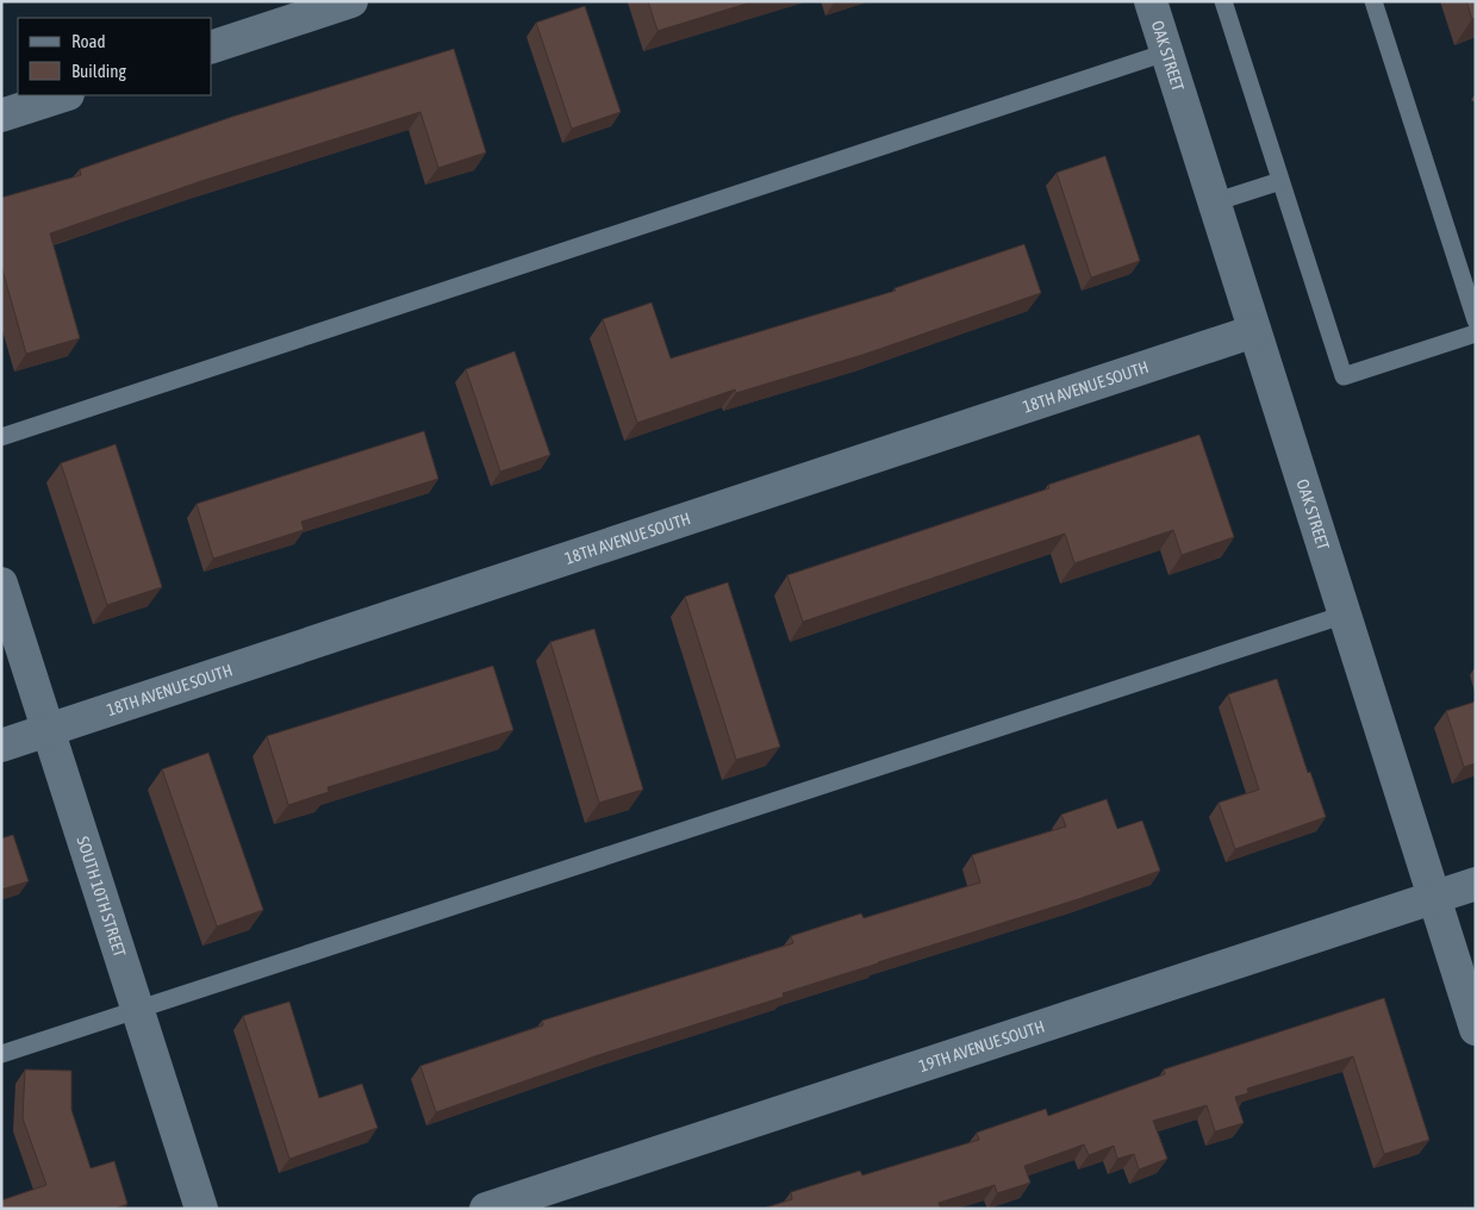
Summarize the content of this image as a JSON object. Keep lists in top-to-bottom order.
{
  "streets": {
    "street": [
      "OAK STREET",
      "18TH AVENUE SOUTH",
      "SOUTH 10TH STREET",
      "19TH AVENUE SOUTH"
    ]
  },
  "crossings": [
    ["OAK STREET", "18TH AVENUE SOUTH"],
    ["OAK STREET", "19TH AVENUE SOUTH"],
    ["18TH AVENUE SOUTH", "SOUTH 10TH STREET"]
  ],
  "legend": ["Road", "Building"]
}
